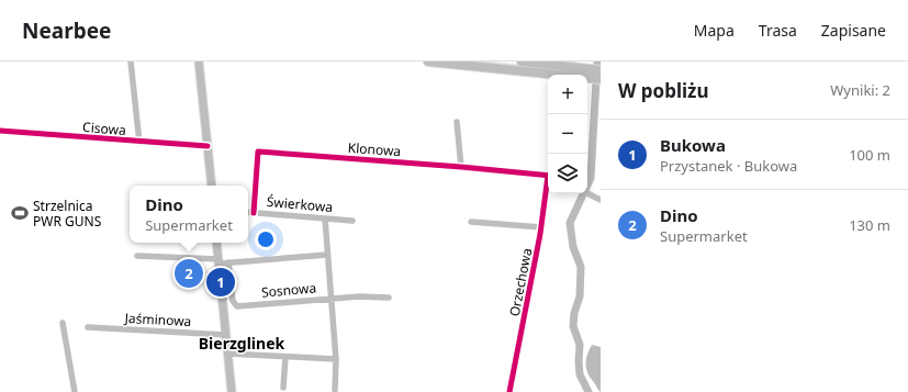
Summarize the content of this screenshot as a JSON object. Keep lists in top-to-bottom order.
{
  "streets": {
    "street": [
      "Cisowa",
      "Klonowa",
      "Świerkowa",
      "Orzechowa",
      "Sosnowa",
      "Jaśminowa"
    ]
  },
  "crossings": [
    ["Klonowa", "Świerkowa"]
  ],
  "districts": ["Bierzglinek"],
  "places": {
    "sports": ["Strzelnica PWR GUNS"]
  },
  "page": {
    "header": "Nearbee",
    "nav": ["Mapa", "Trasa", "Zapisane"],
    "heading": ["W pobliżu", "Wyniki: 2"],
    "map_buttons": ["+", "−"],
    "list": [
      {
        "mark": "1",
        "name": "Bukowa",
        "note": "Przystanek · Bukowa",
        "value": "100 m"
      },
      {
        "mark": "2",
        "name": "Dino",
        "note": "Supermarket",
        "value": "130 m"
      }
    ],
    "popup": ["Dino", "Supermarket"],
    "pins": ["2", "1"]
  }
}
